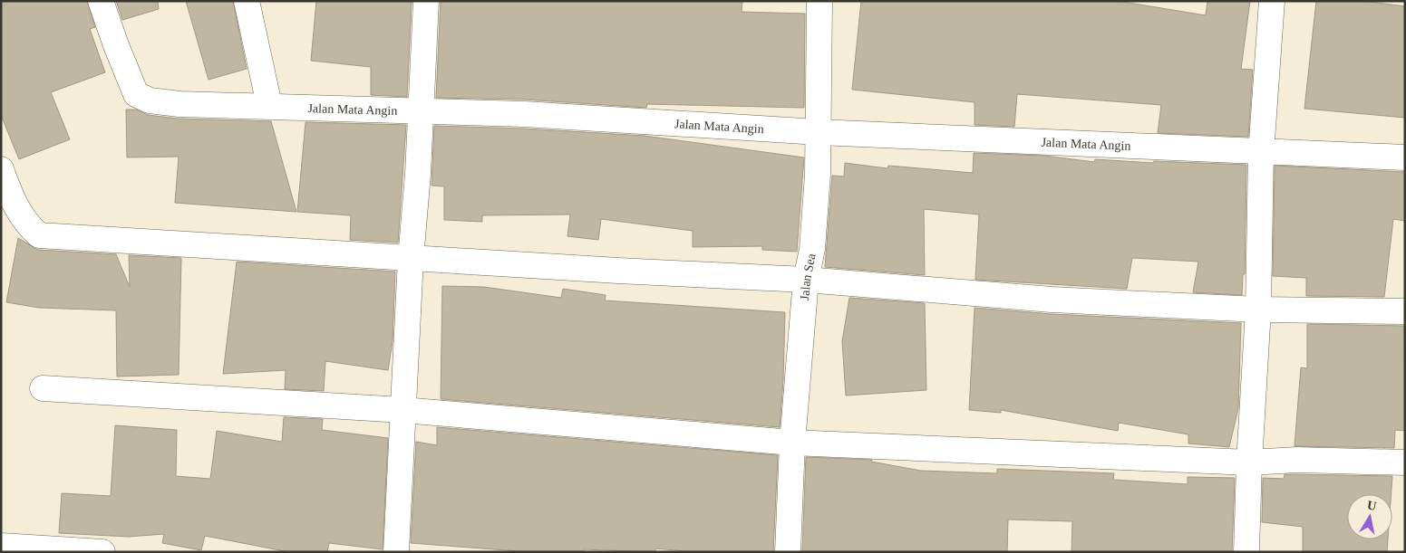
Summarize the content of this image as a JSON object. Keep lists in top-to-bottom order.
{
  "streets": {
    "street": ["Jalan Mata Angin", "Jalan Sea"]
  },
  "crossings": [
    ["Jalan Mata Angin", "Jalan Sea"]
  ],
  "north": "top"
}
